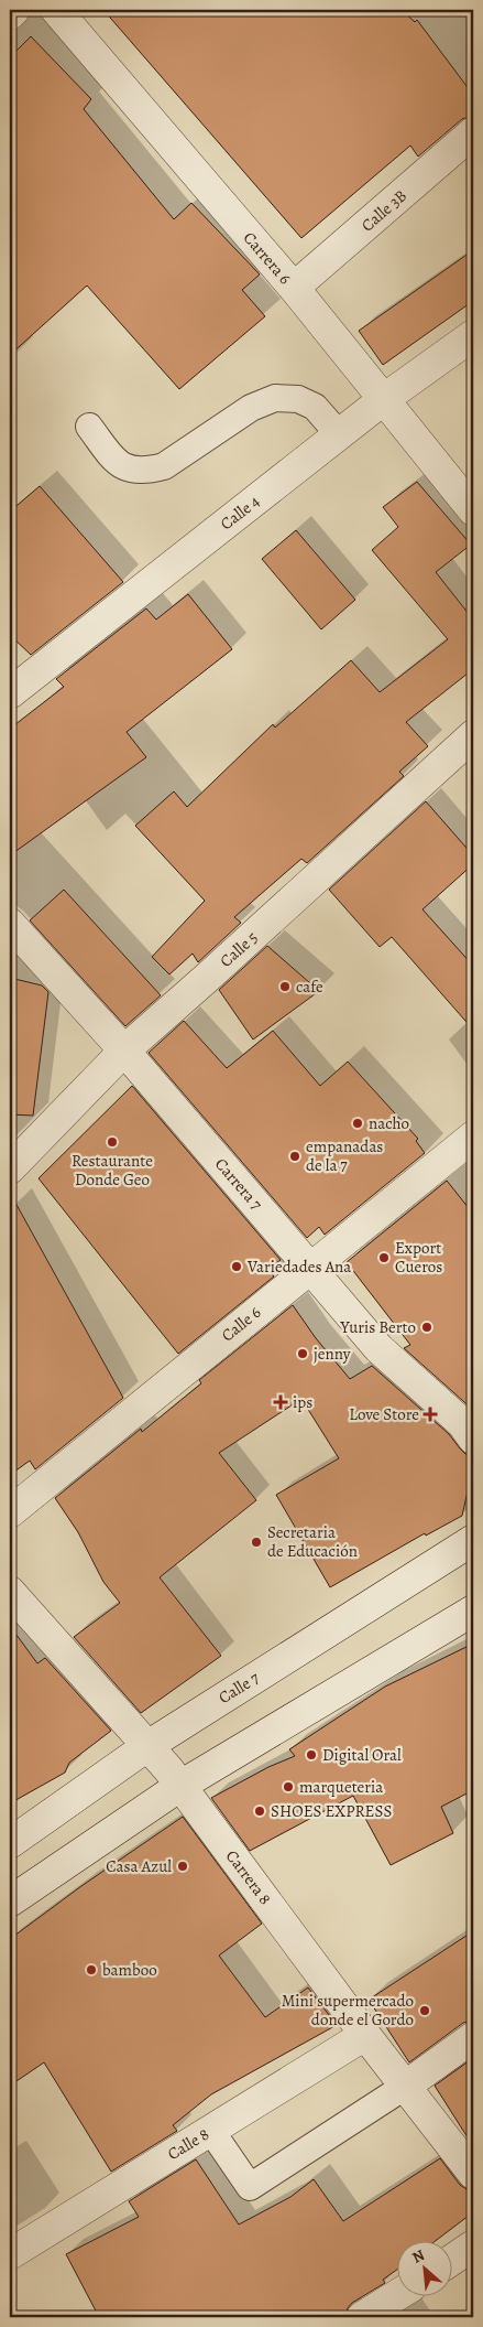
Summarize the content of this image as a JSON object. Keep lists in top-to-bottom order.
{
  "streets": {
    "street": [
      "Calle 3B",
      "Carrera 6",
      "Calle 4",
      "Calle 5",
      "Carrera 7",
      "Calle 6",
      "Calle 7",
      "Carrera 8",
      "Calle 8"
    ]
  },
  "crossings": [
    ["Calle 3B", "Carrera 6"],
    ["Carrera 6", "Calle 4"],
    ["Calle 5", "Carrera 7"],
    ["Carrera 7", "Calle 6"],
    ["Calle 7", "Carrera 8"],
    ["Carrera 8", "Calle 8"]
  ],
  "places": {
    "other": [
      "cafe",
      "nacho",
      "Restaurante Donde Geo",
      "empanadas de la 7",
      "Export Cueros",
      "Variedades Ana",
      "Yuris Berto",
      "jenny",
      "Secretaria de Educación",
      "Digital Oral",
      "marqueteria",
      "SHOES EXPRESS",
      "Casa Azul",
      "bamboo",
      "Mini supermercado donde el Gordo"
    ],
    "health": ["ips", "Love Store"]
  },
  "north": "top left"
}
